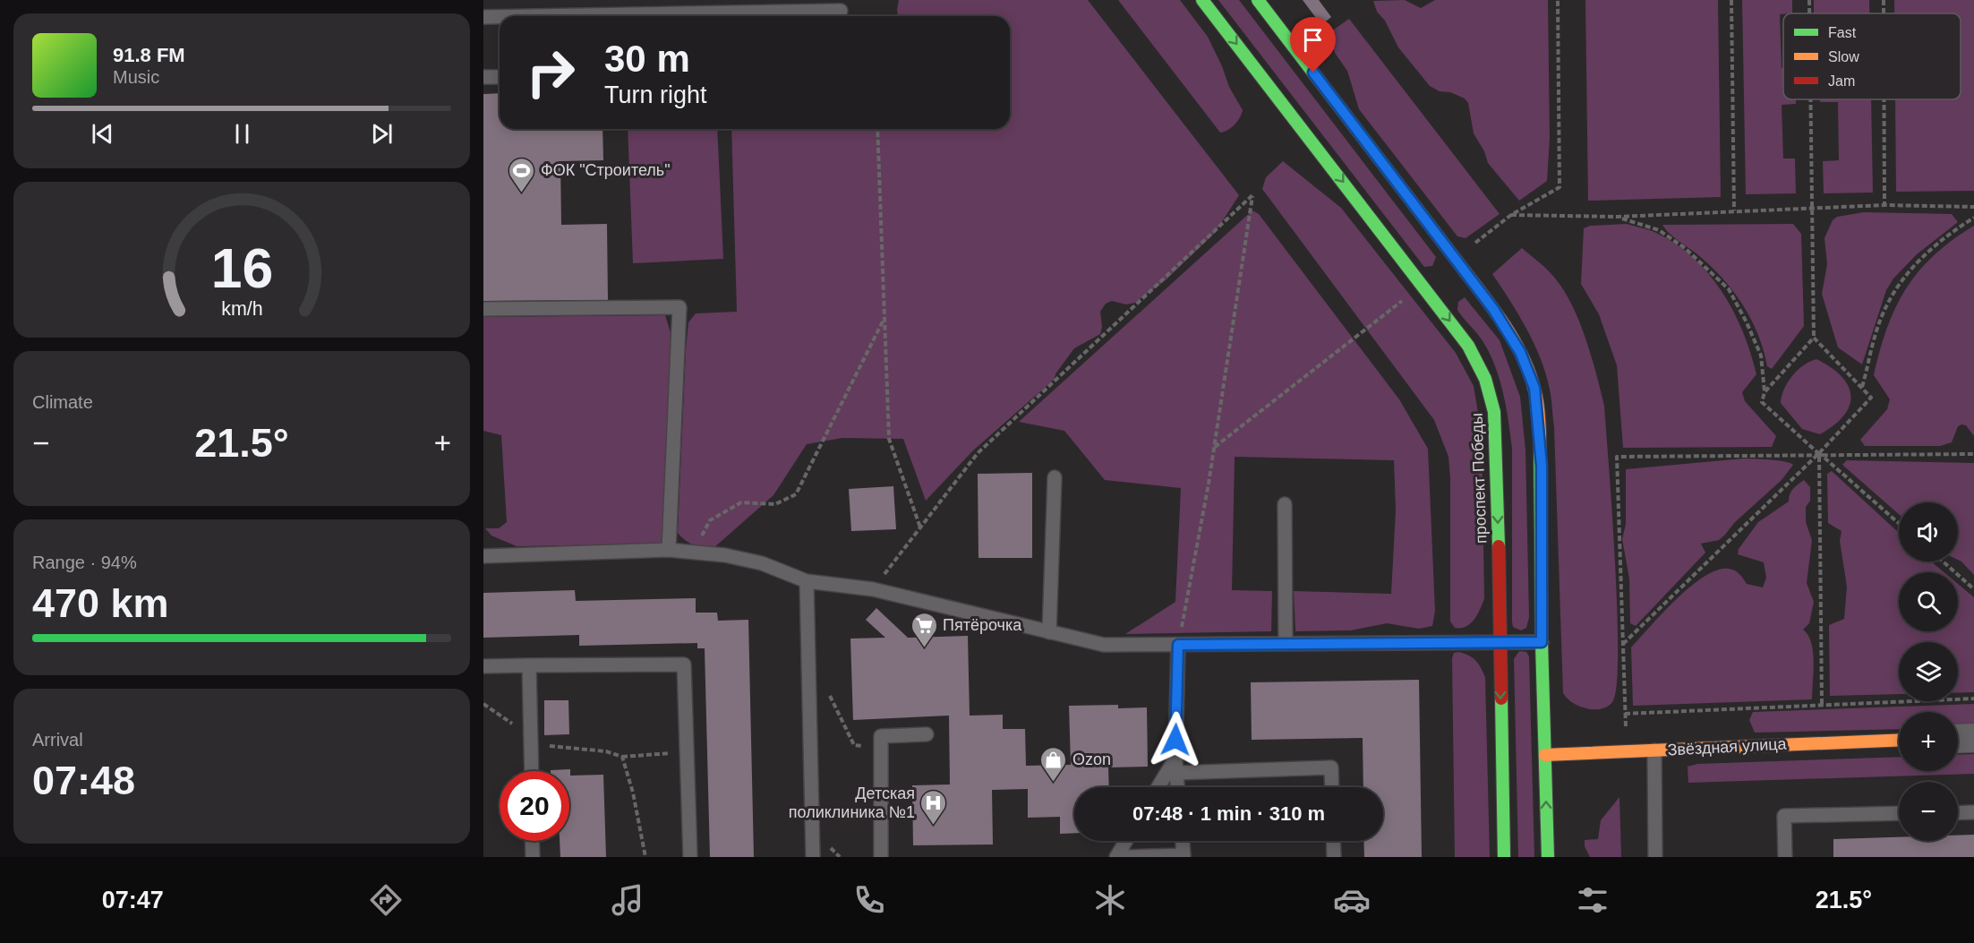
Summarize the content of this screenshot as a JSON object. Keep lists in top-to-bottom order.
{
  "streets": {
    "main road": ["проспект Победы", "Звёздная улица"]
  },
  "places": {
    "sports": ["ФОК \"Строитель\""],
    "supermarket": ["Пятёрочка"],
    "shop": ["Ozon"],
    "hospital": ["Детская поликлиника №1"]
  },
  "legend": ["Fast", "Slow", "Jam"],
  "page": {
    "turn": ["30 m", "Turn right"],
    "song": ["91.8 FM", "Music"],
    "tile": [
      "Climate",
      ["Range · 94%", "470 km"],
      ["Arrival", "07:48"]
    ],
    "heat": ["−", "21.5°", "+"],
    "map_buttons": ["+", "−"],
    "limit": "20",
    "trip": "07:48 · 1 min · 310 m",
    "tabs": ["07:47", "21.5°"],
    "gauge": ["16", "km/h"]
  }
}
